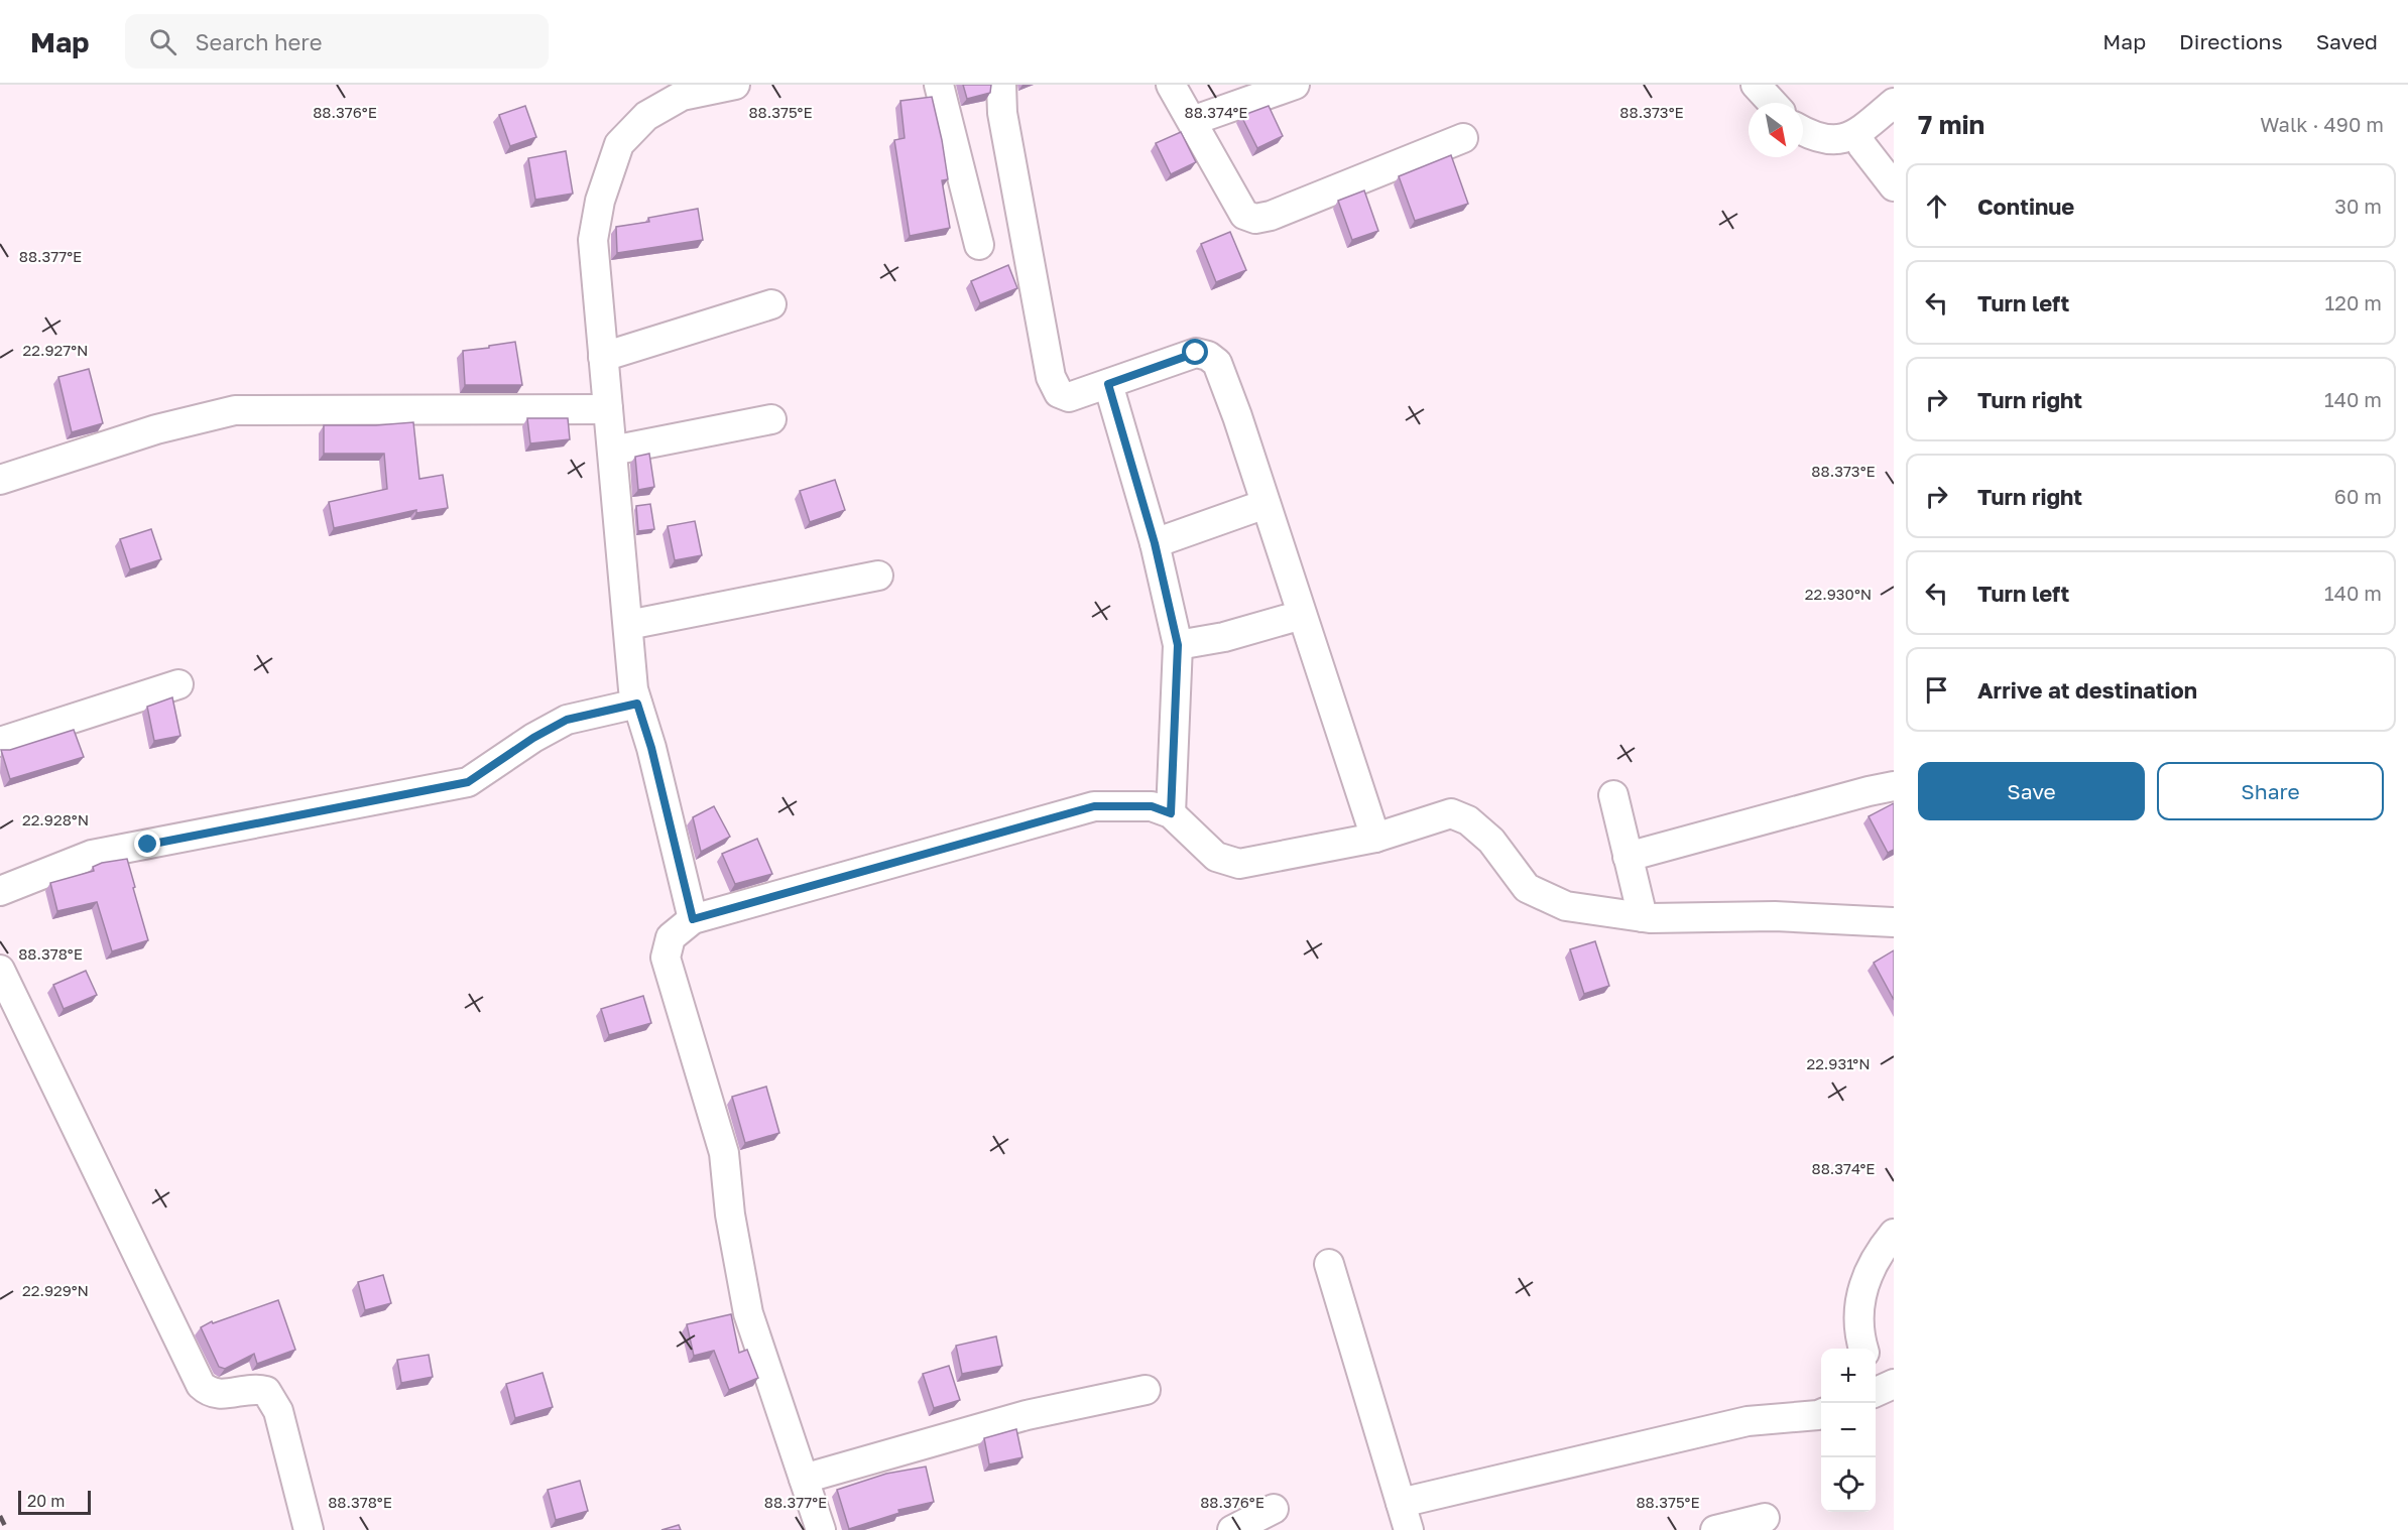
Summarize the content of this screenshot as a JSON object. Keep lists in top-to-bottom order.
{
  "scale_bar": "20 m",
  "north": "bottom right",
  "page": {
    "header": "Map",
    "search": "Search here",
    "nav": ["Map", "Directions", "Saved"],
    "heading": ["7 min", "Walk · 490 m"],
    "list": [
      ["Continue", "30 m"],
      ["Turn left", "120 m"],
      ["Turn right", "140 m"],
      ["Turn right", "60 m"],
      ["Turn left", "140 m"],
      "Arrive at destination"
    ],
    "buttons": ["Save", "Share"],
    "map_buttons": ["+", "−"],
    "scale": "20 m"
  },
  "coordinates": [
    "88.376°E",
    "88.375°E",
    "88.374°E",
    "88.373°E",
    "88.377°E",
    "22.927°N",
    "22.930°N",
    "22.928°N",
    "88.378°E",
    "22.931°N",
    "22.929°N"
  ]
}
